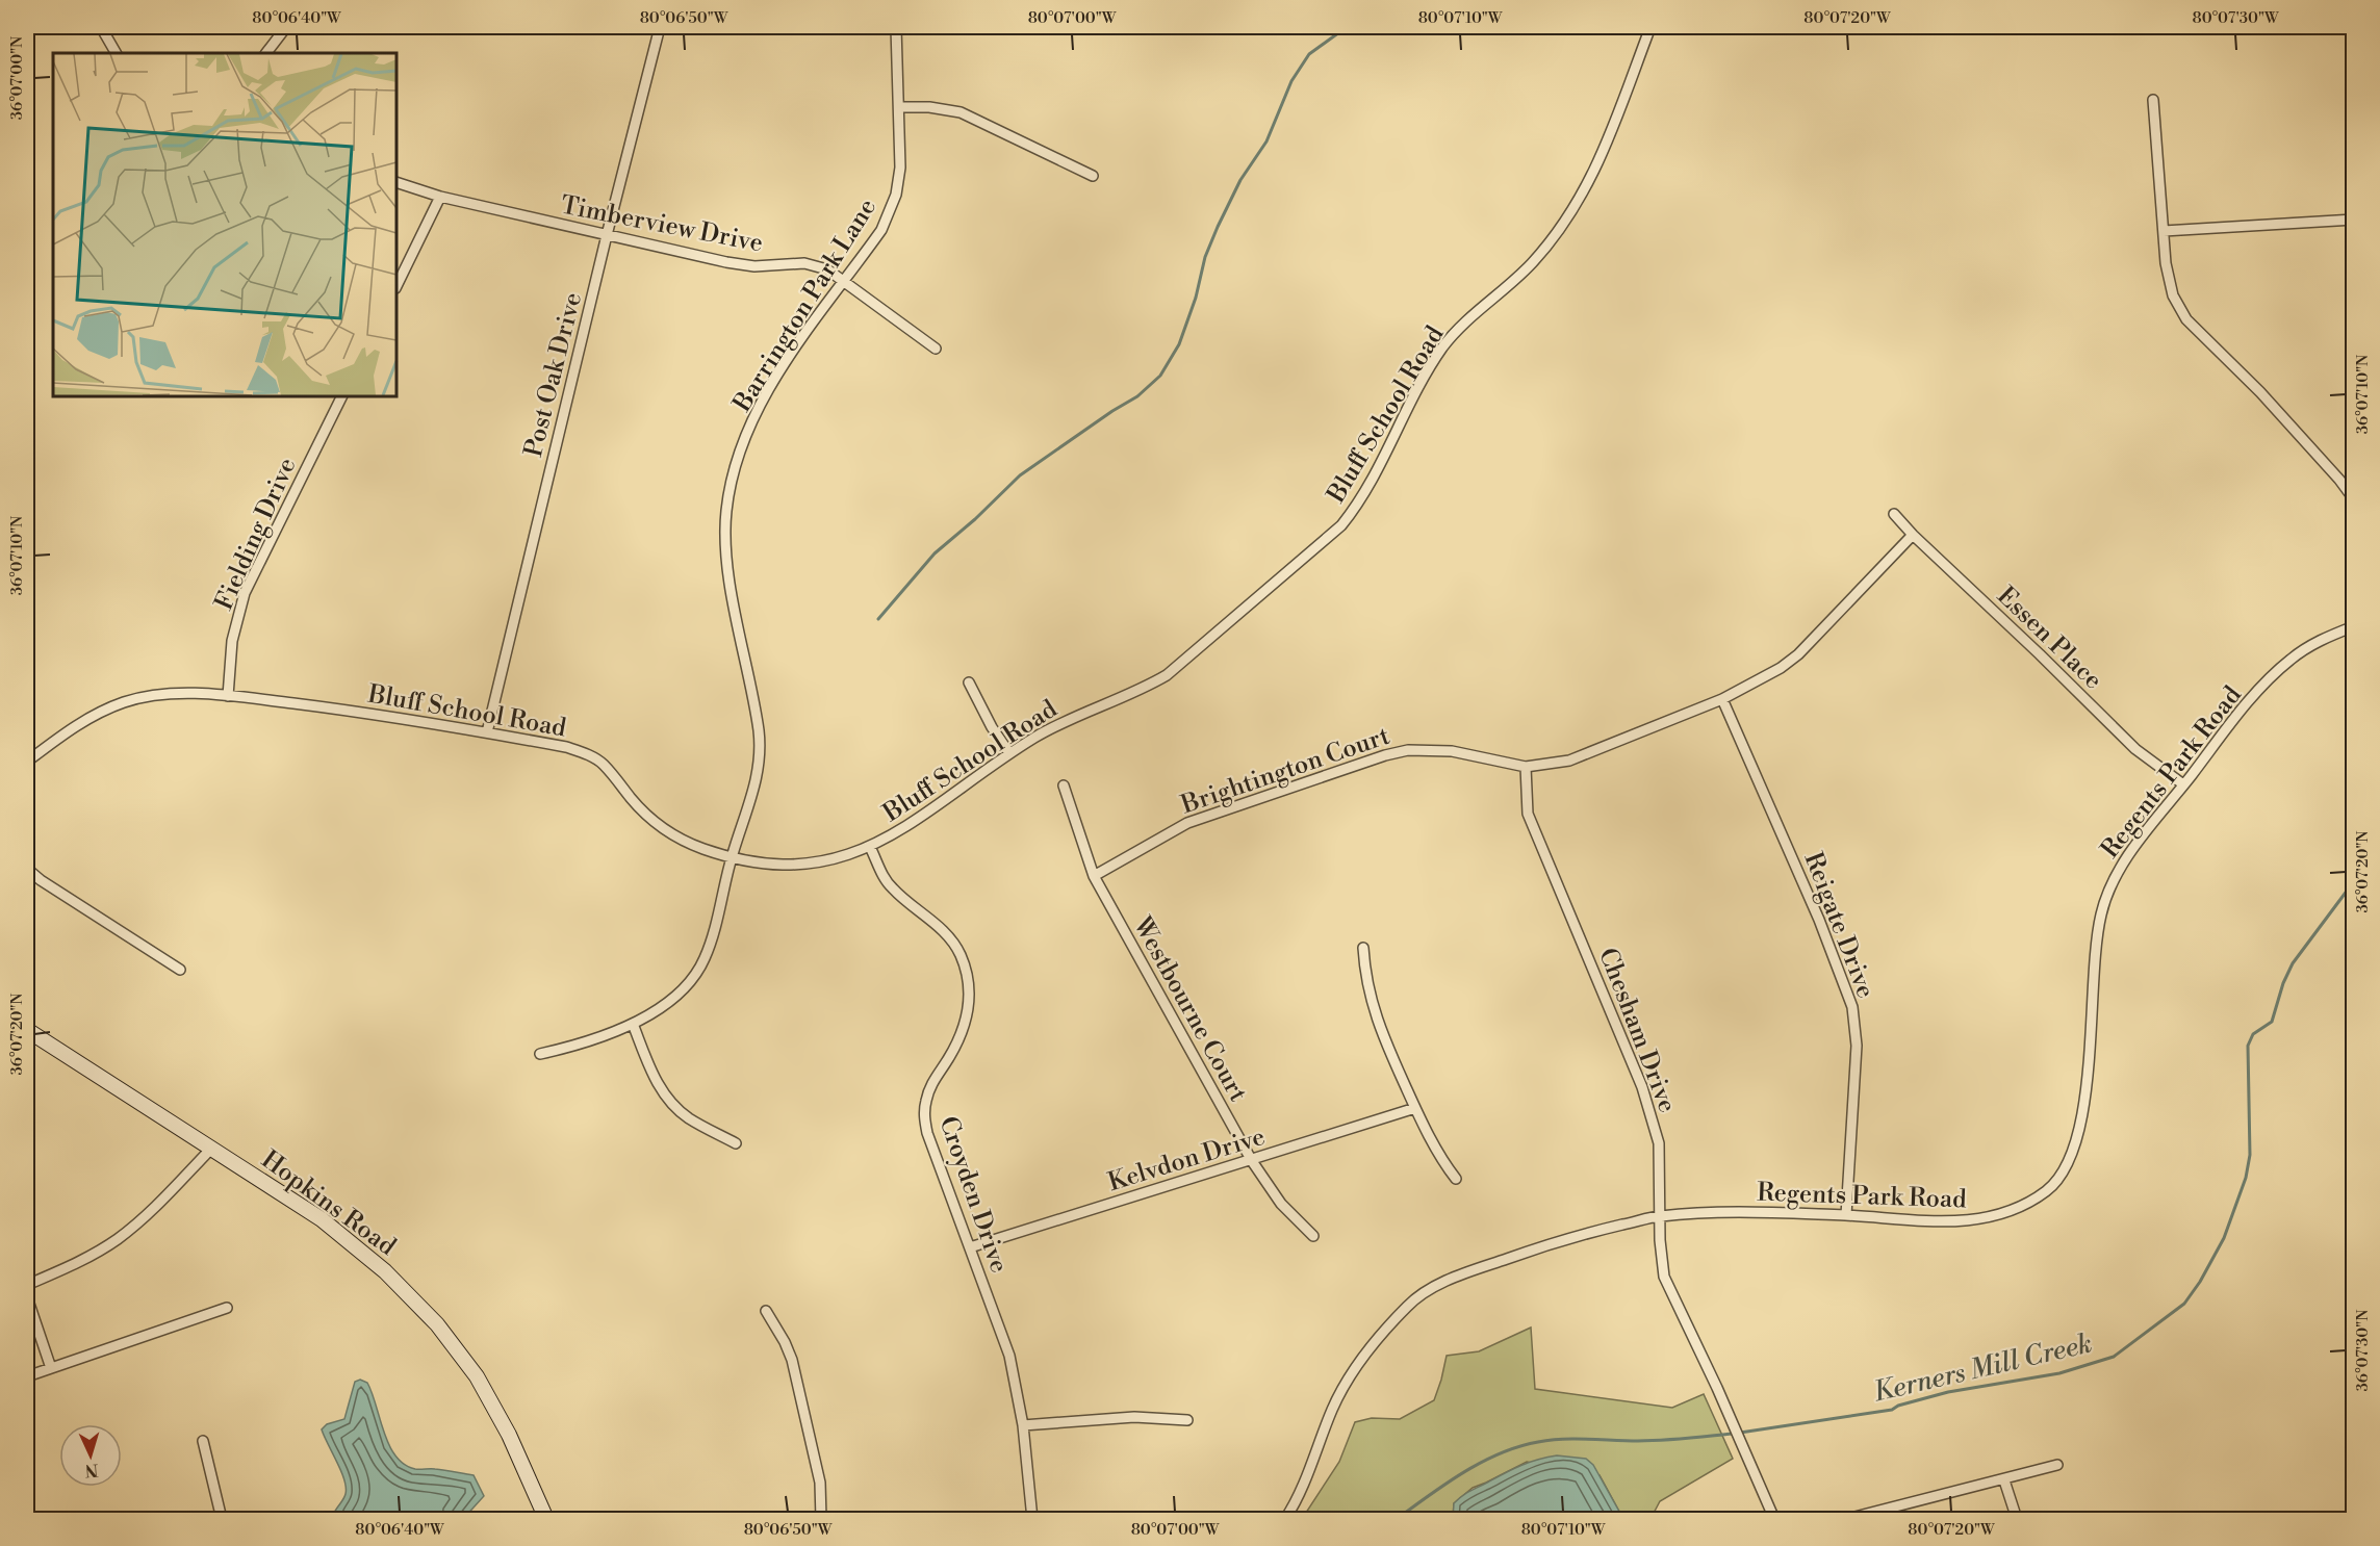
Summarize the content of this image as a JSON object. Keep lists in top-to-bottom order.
{
  "streets": {
    "main road": ["Hopkins Road"],
    "street": [
      "Timberview Drive",
      "Barrington Park Lane",
      "Post Oak Drive",
      "Bluff School Road",
      "Fielding Drive",
      "Essen Place",
      "Brightington Court",
      "Regents Park Road",
      "Reigate Drive",
      "Westbourne Court",
      "Chesham Drive",
      "Kelvdon Drive",
      "Croyden Drive"
    ]
  },
  "crossings": [
    ["Timberview Drive", "Barrington Park Lane"],
    ["Timberview Drive", "Post Oak Drive"],
    ["Barrington Park Lane", "Bluff School Road"],
    ["Post Oak Drive", "Bluff School Road"],
    ["Bluff School Road", "Fielding Drive"],
    ["Bluff School Road", "Croyden Drive"],
    ["Essen Place", "Brightington Court"],
    ["Essen Place", "Regents Park Road"],
    ["Brightington Court", "Reigate Drive"],
    ["Brightington Court", "Westbourne Court"],
    ["Brightington Court", "Chesham Drive"],
    ["Regents Park Road", "Reigate Drive"],
    ["Regents Park Road", "Chesham Drive"],
    ["Westbourne Court", "Kelvdon Drive"],
    ["Kelvdon Drive", "Croyden Drive"]
  ],
  "water": ["Kerners Mill Creek"],
  "north": "bottom",
  "coordinates": [
    "80°06'40\"W",
    "80°06'50\"W",
    "80°07'00\"W",
    "80°07'10\"W",
    "80°07'20\"W",
    "80°07'30\"W",
    "36°07'00\"N",
    "36°07'10\"N",
    "36°07'20\"N",
    "36°07'30\"N"
  ]
}
